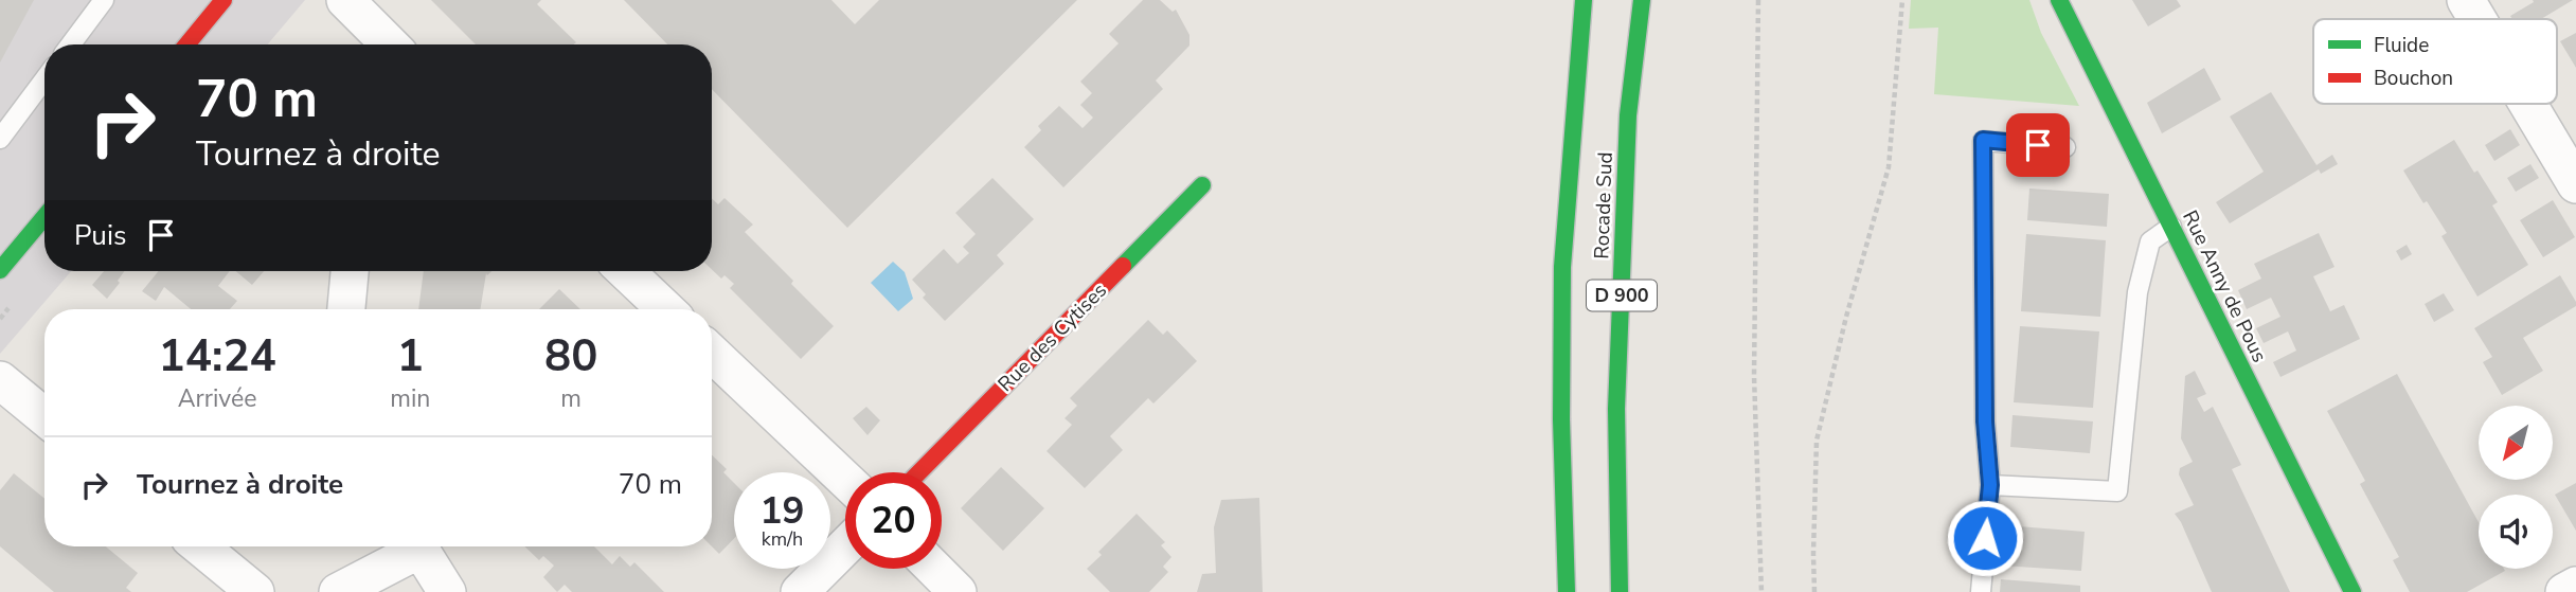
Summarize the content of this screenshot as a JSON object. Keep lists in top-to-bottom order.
{
  "streets": {
    "street": [
      "Rocade Sud",
      "Rue Anny de Pous",
      "D 900",
      "Rue des Cytises"
    ]
  },
  "legend": ["Fluide", "Bouchon"],
  "north": "bottom left",
  "page": {
    "turn": ["70 m", "Tournez à droite"],
    "then": "Puis",
    "eta": [
      "14:24",
      "Arrivée",
      "1",
      "min",
      "80",
      "m"
    ],
    "list": [
      {
        "name": "Tournez à droite",
        "value": "70 m"
      }
    ],
    "speed": "19 km/h",
    "limit": "20"
  }
}
